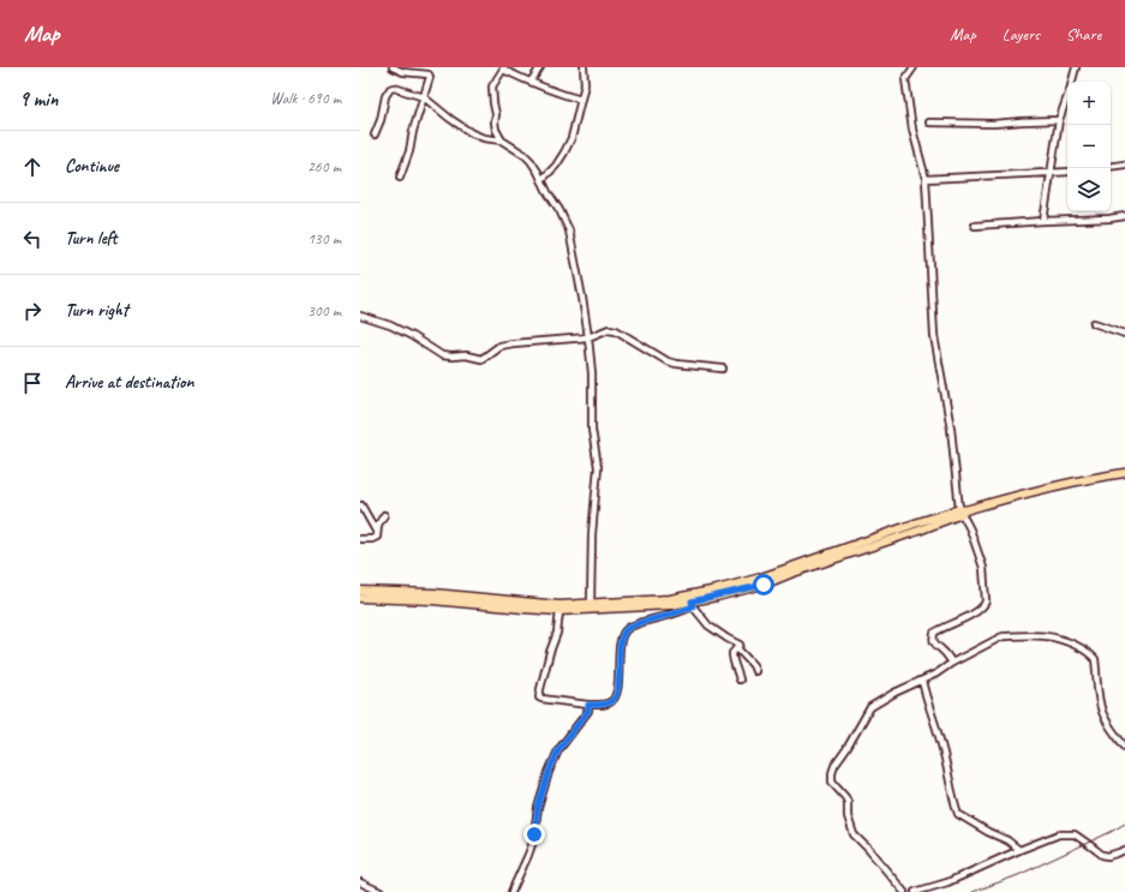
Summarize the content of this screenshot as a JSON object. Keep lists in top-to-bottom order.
{
  "page": {
    "header": "Map",
    "nav": ["Map", "Layers", "Share"],
    "heading": ["9 min", "Walk · 690 m"],
    "map_buttons": ["+", "−"],
    "list": [
      ["Continue", "260 m"],
      ["Turn left", "130 m"],
      ["Turn right", "300 m"],
      "Arrive at destination"
    ]
  }
}
